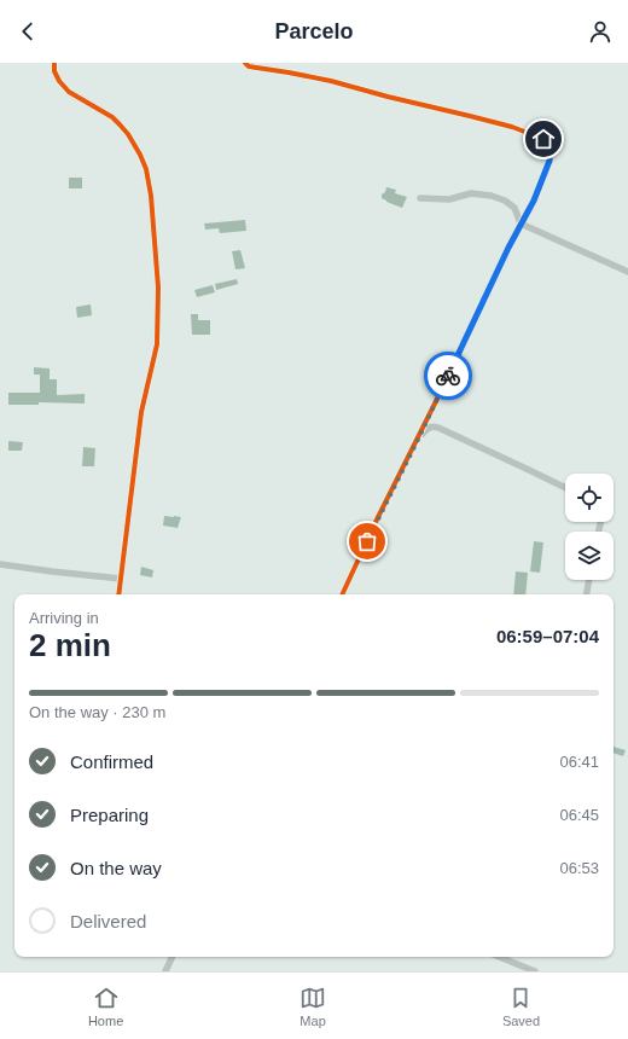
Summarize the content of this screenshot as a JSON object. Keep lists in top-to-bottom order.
{
  "page": {
    "header": "Parcelo",
    "heading": ["2 min", "Arriving in", "06:59–07:04"],
    "bar": "On the way · 230 m",
    "list": [
      ["Confirmed", "06:41"],
      ["Preparing", "06:45"],
      ["On the way", "06:53"],
      "Delivered"
    ],
    "tabs": ["Home", "Map", "Saved"]
  }
}
